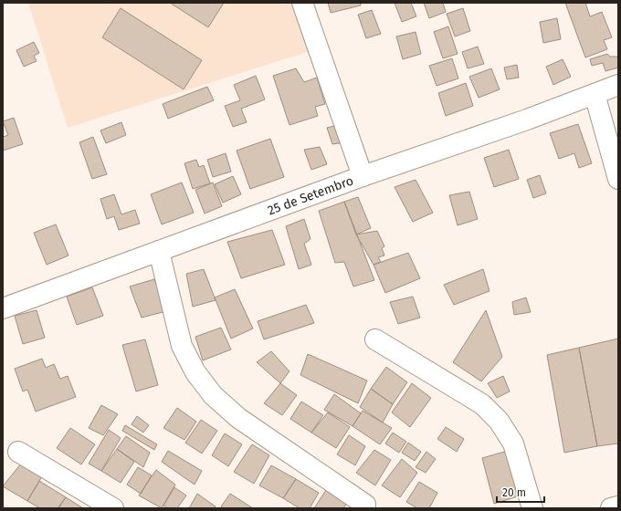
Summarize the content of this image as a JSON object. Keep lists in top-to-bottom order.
{
  "streets": {
    "street": ["25 de Setembro"]
  },
  "scale_bar": "20 m"
}
